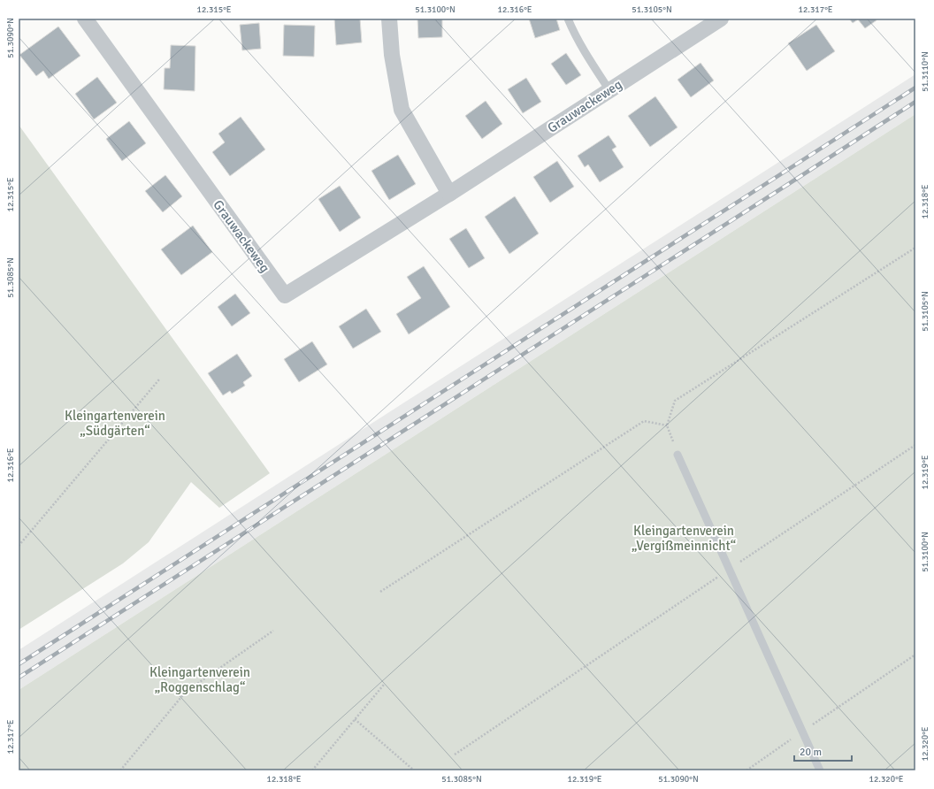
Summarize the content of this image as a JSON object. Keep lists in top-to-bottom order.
{
  "streets": {
    "street": ["Grauwackeweg"]
  },
  "parks": ["Kleingartenverein „Südgärten“", "Kleingartenverein „Vergißmeinnicht“", "Kleingartenverein „Roggenschlag“"],
  "scale_bar": "20 m",
  "coordinates": [
    "12.315°E",
    "51.3100°N",
    "12.316°E",
    "51.3105°N",
    "12.317°E",
    "51.3090°N",
    "51.3110°N",
    "12.318°E",
    "51.3085°N",
    "12.319°E",
    "12.320°E"
  ]
}
